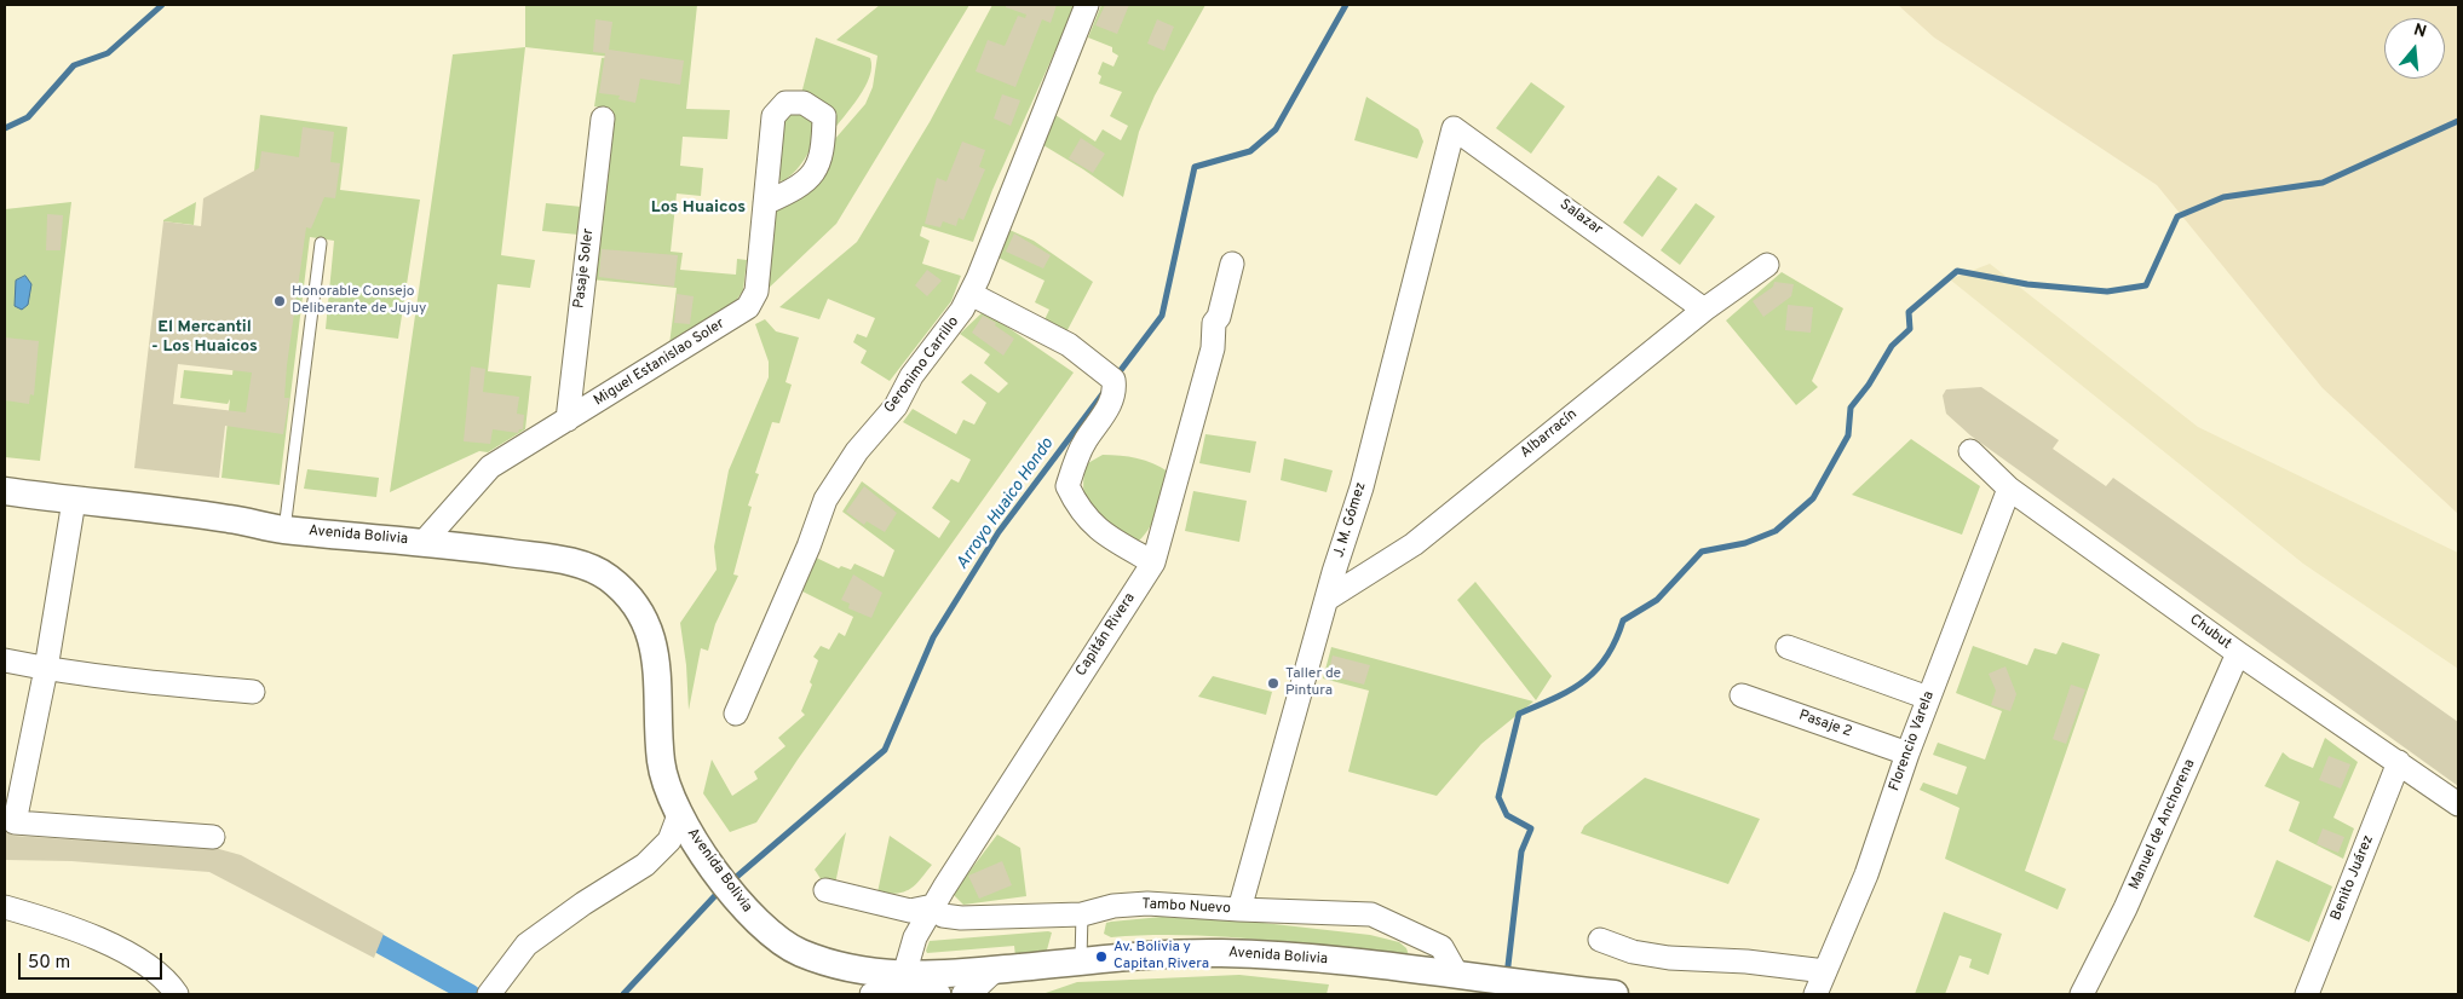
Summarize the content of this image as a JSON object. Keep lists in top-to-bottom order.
{
  "streets": {
    "street": [
      "Salazar",
      "Pasaje Soler",
      "Miguel Estanislao Soler",
      "Geronimo Carrillo",
      "Albarracín",
      "J. M. Gómez",
      "Avenida Bolivia",
      "Chubut",
      "Capitán Rivera",
      "Pasaje 2",
      "Florencio Varela",
      "Manuel de Anchorena",
      "Benito Juárez",
      "Tambo Nuevo"
    ]
  },
  "crossings": [
    ["Salazar", "Albarracín"],
    ["Salazar", "J. M. Gómez"],
    ["Pasaje Soler", "Miguel Estanislao Soler"],
    ["Miguel Estanislao Soler", "Avenida Bolivia"],
    ["Albarracín", "J. M. Gómez"],
    ["J. M. Gómez", "Tambo Nuevo"],
    ["Avenida Bolivia", "Capitán Rivera"],
    ["Avenida Bolivia", "Tambo Nuevo"],
    ["Chubut", "Florencio Varela"],
    ["Chubut", "Manuel de Anchorena"],
    ["Chubut", "Benito Juárez"],
    ["Capitán Rivera", "Tambo Nuevo"],
    ["Pasaje 2", "Florencio Varela"]
  ],
  "districts": ["Los Huaicos", "El Mercantil - Los Huaicos"],
  "water": ["Arroyo Huaico Hondo"],
  "places": ["Honorable Consejo Deliberante de Jujuy", "Taller de Pintura", "Av. Bolivia y Capitan Rivera"],
  "scale_bar": "50 m",
  "north": "top"
}
